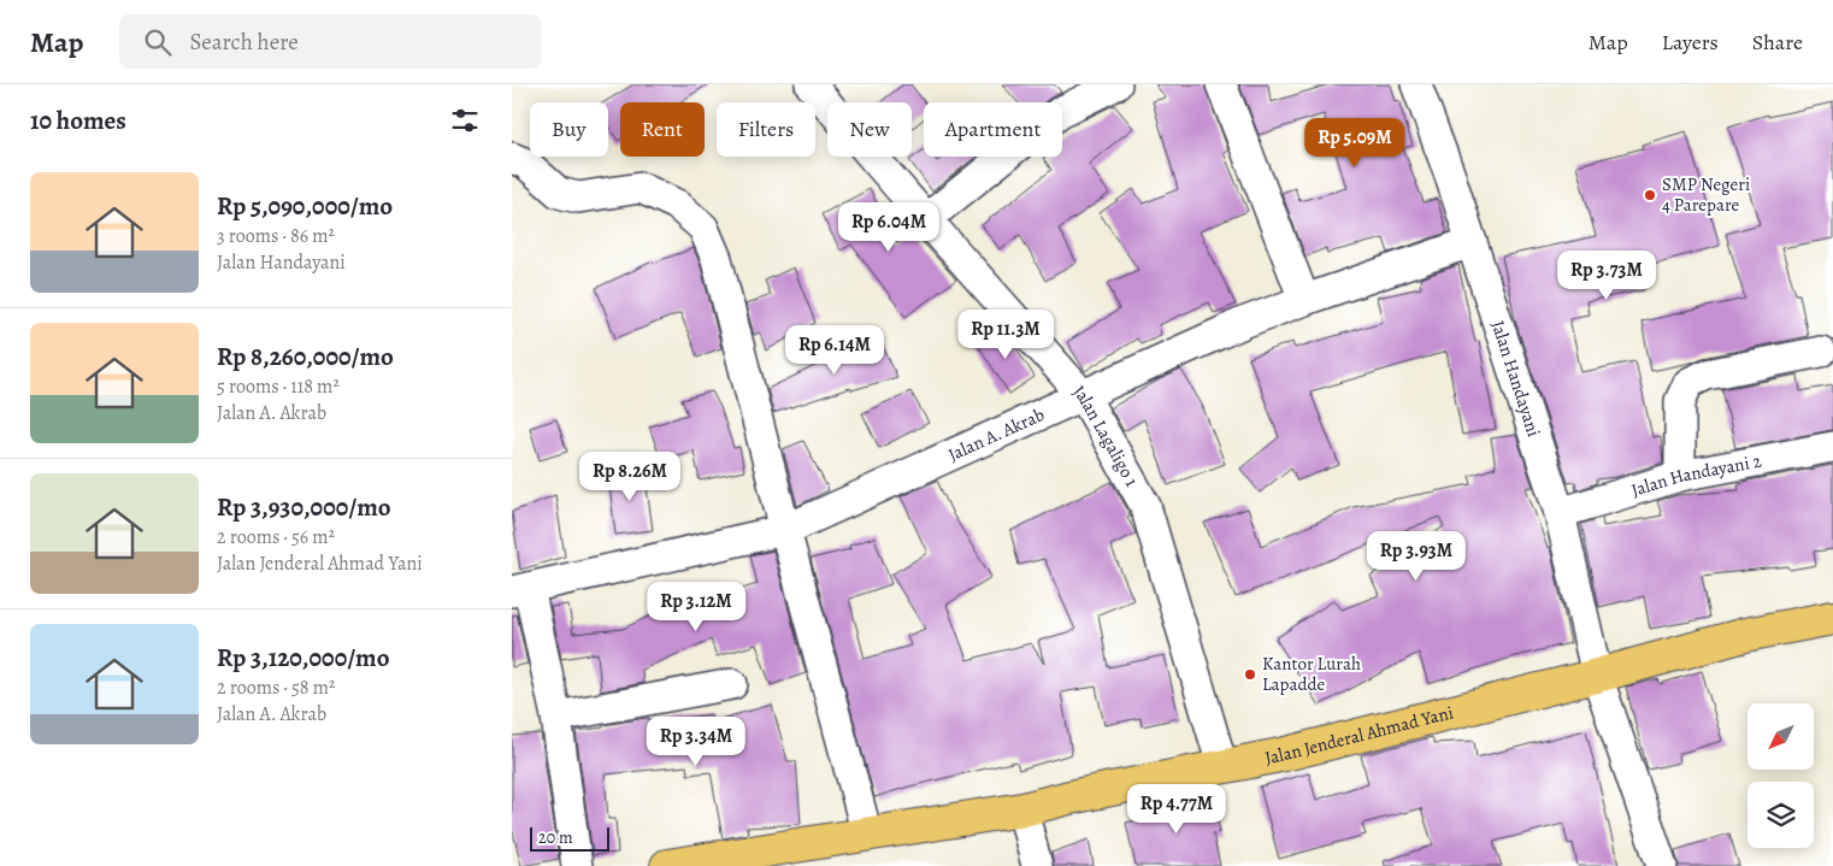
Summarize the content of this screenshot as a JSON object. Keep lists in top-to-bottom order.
{
  "streets": {
    "highway": ["Jalan Jenderal Ahmad Yani"],
    "street": [
      "Jalan Handayani",
      "Jalan A. Akrab",
      "Jalan Lagaligo 1",
      "Jalan Handayani 2"
    ]
  },
  "crossings": [
    ["Jalan Handayani", "Jalan A. Akrab"],
    ["Jalan Handayani", "Jalan Handayani 2"],
    ["Jalan Handayani", "Jalan Jenderal Ahmad Yani"],
    ["Jalan A. Akrab", "Jalan Lagaligo 1"],
    ["Jalan Lagaligo 1", "Jalan Jenderal Ahmad Yani"]
  ],
  "places": ["SMP Negeri 4 Parepare", "Kantor Lurah Lapadde"],
  "scale_bar": "20 m",
  "north": "bottom left",
  "page": {
    "header": "Map",
    "search": "Search here",
    "nav": ["Map", "Layers", "Share"],
    "heading": "10 homes",
    "chip": [
      "Buy",
      "Rent",
      "Filters",
      "New",
      "Apartment"
    ],
    "price": [
      "Rp 5.09M",
      "Rp 6.04M",
      "Rp 3.73M",
      "Rp 11.3M",
      "Rp 6.14M",
      "Rp 8.26M",
      "Rp 3.93M",
      "Rp 3.12M",
      "Rp 3.34M",
      "Rp 4.77M"
    ],
    "list": [
      {
        "name": "Rp 5,090,000/mo",
        "note": "3 rooms · 86 m² · Jalan Handayani"
      },
      {
        "name": "Rp 8,260,000/mo",
        "note": "5 rooms · 118 m² · Jalan A. Akrab"
      },
      {
        "name": "Rp 3,930,000/mo",
        "note": "2 rooms · 56 m² · Jalan Jenderal Ahmad Yani"
      },
      {
        "name": "Rp 3,120,000/mo",
        "note": "2 rooms · 58 m² · Jalan A. Akrab"
      }
    ],
    "scale": "20 m"
  }
}
